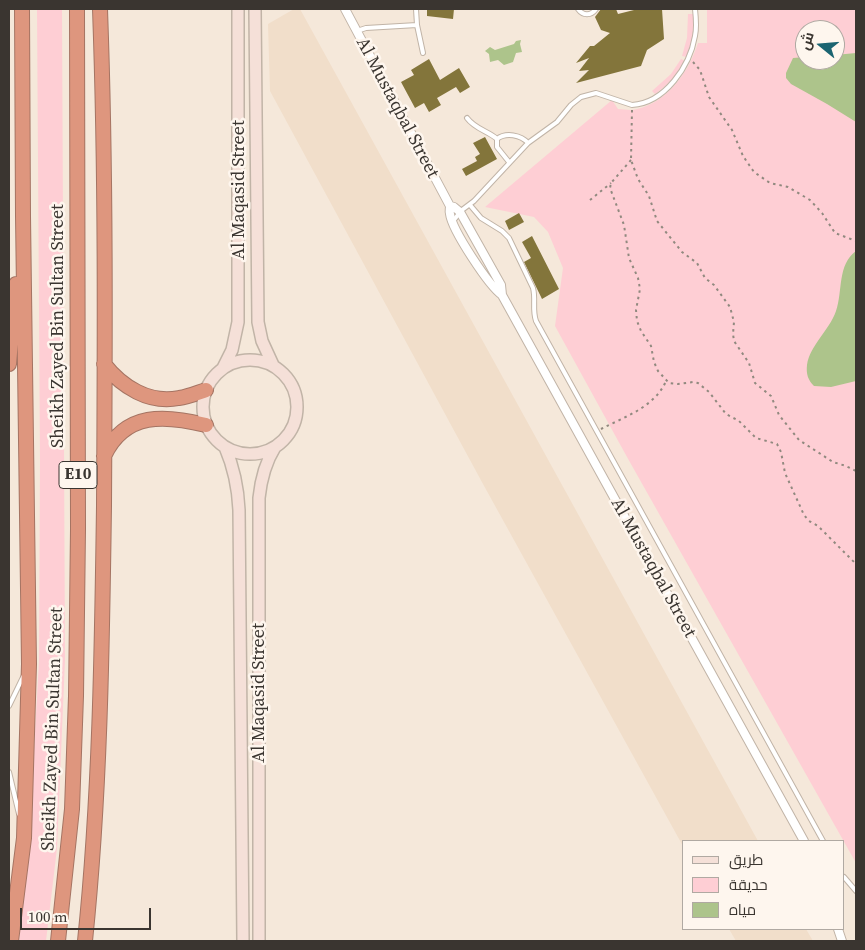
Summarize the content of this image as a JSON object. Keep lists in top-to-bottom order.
{
  "streets": {
    "highway": ["Sheikh Zayed Bin Sultan Street", "E10"],
    "street": ["Al Mustaqbal Street", "Al Maqasid Street"]
  },
  "legend": ["طريق", "حديقة", "مياه"],
  "scale_bar": "100 m",
  "north": "left"
}
